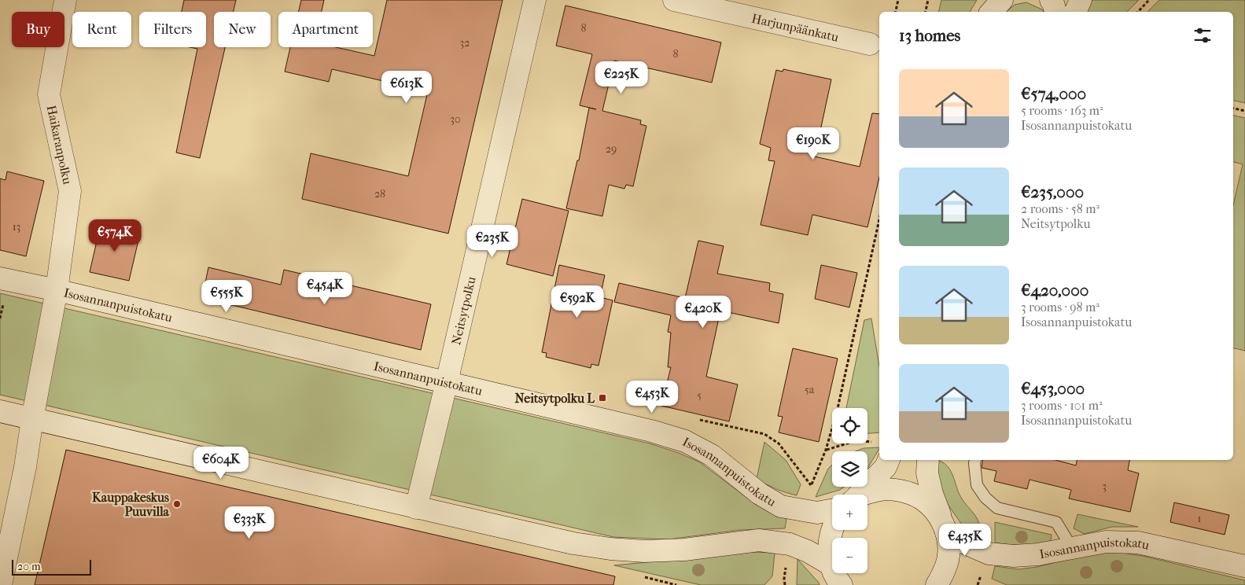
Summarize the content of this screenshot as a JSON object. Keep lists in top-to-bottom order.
{
  "streets": {
    "street": [
      "Harjunpäänkatu",
      "Haikaranpolku",
      "Isosannanpuistokatu",
      "Neitsytpolku"
    ]
  },
  "crossings": [
    ["Haikaranpolku", "Isosannanpuistokatu"],
    ["Isosannanpuistokatu", "Neitsytpolku"]
  ],
  "places": {
    "transit": ["Neitsytpolku L"],
    "other": ["Kauppakeskus Puuvilla"]
  },
  "house_numbers": [
    "8",
    "32",
    "8",
    "30",
    "29",
    "28",
    "13",
    "5a",
    "5",
    "3",
    "1"
  ],
  "scale_bar": "20 m",
  "page": {
    "chip": [
      "Buy",
      "Rent",
      "Filters",
      "New",
      "Apartment"
    ],
    "heading": "13 homes",
    "list": [
      {
        "name": "€574,000",
        "note": "5 rooms · 163 m² · Isosannanpuistokatu"
      },
      {
        "name": "€235,000",
        "note": "2 rooms · 58 m² · Neitsytpolku"
      },
      {
        "name": "€420,000",
        "note": "3 rooms · 98 m² · Isosannanpuistokatu"
      },
      {
        "name": "€453,000",
        "note": "3 rooms · 101 m² · Isosannanpuistokatu"
      }
    ],
    "price": [
      "€225K",
      "€613K",
      "€190K",
      "€574K",
      "€235K",
      "€454K",
      "€555K",
      "€592K",
      "€420K",
      "€453K",
      "€604K",
      "€333K",
      "€435K"
    ],
    "map_buttons": ["+", "−"],
    "scale": "20 m"
  }
}
